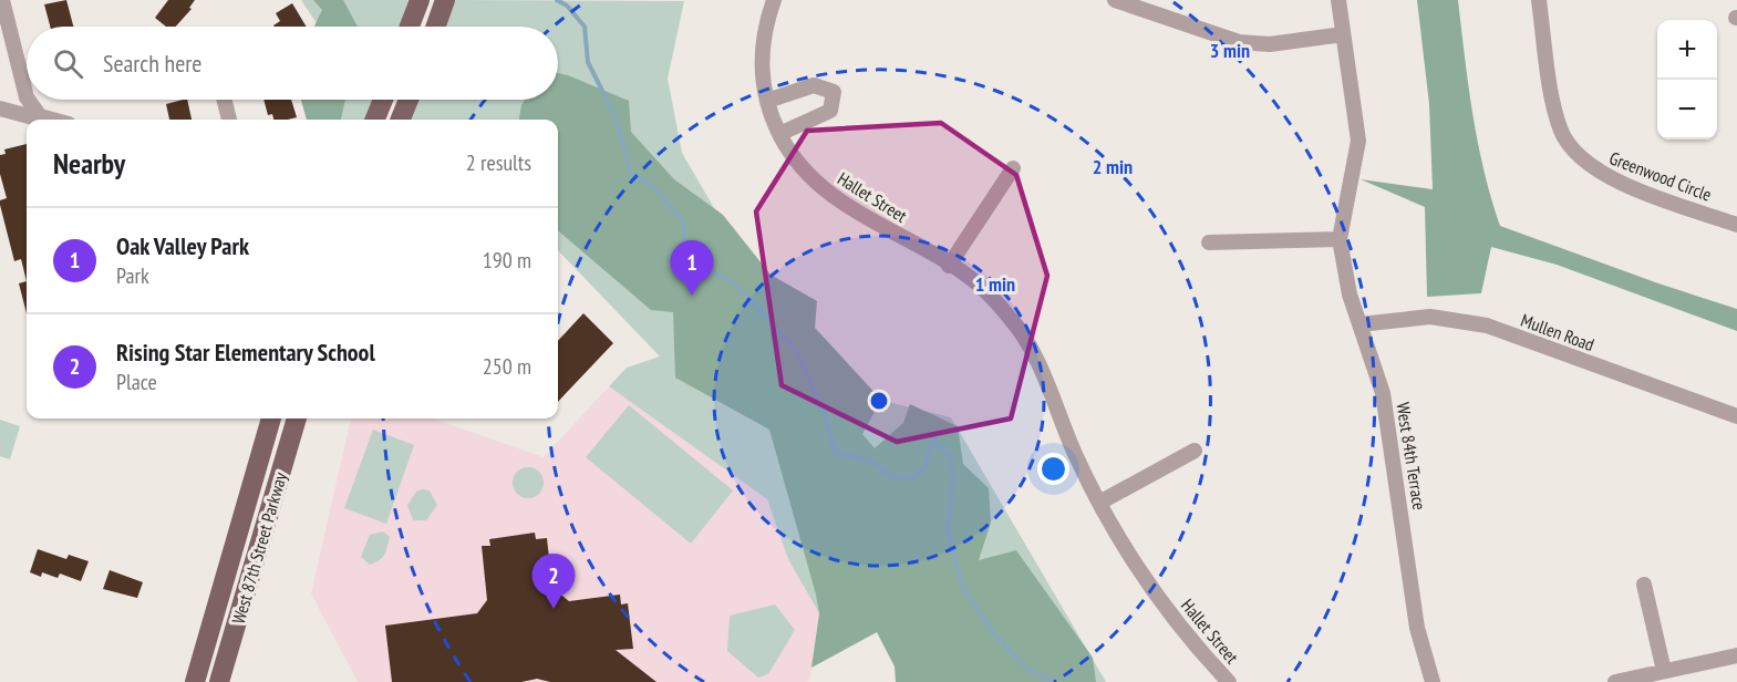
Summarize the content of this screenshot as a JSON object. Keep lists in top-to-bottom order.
{
  "streets": {
    "main road": ["West 87th Street Parkway"],
    "street": [
      "Greenwood Circle",
      "Hallet Street",
      "Mullen Road",
      "West 84th Terrace"
    ]
  },
  "crossings": [
    ["Mullen Road", "West 84th Terrace"]
  ],
  "page": {
    "map_buttons": ["+", "−"],
    "search": "Search here",
    "heading": ["Nearby", "2 results"],
    "list": [
      {
        "mark": "1",
        "name": "Oak Valley Park",
        "note": "Park",
        "value": "190 m"
      },
      {
        "mark": "2",
        "name": "Rising Star Elementary School",
        "note": "Place",
        "value": "250 m"
      }
    ],
    "pins": ["1", "2"]
  },
  "rings": ["3 min", "2 min", "1 min"]
}
